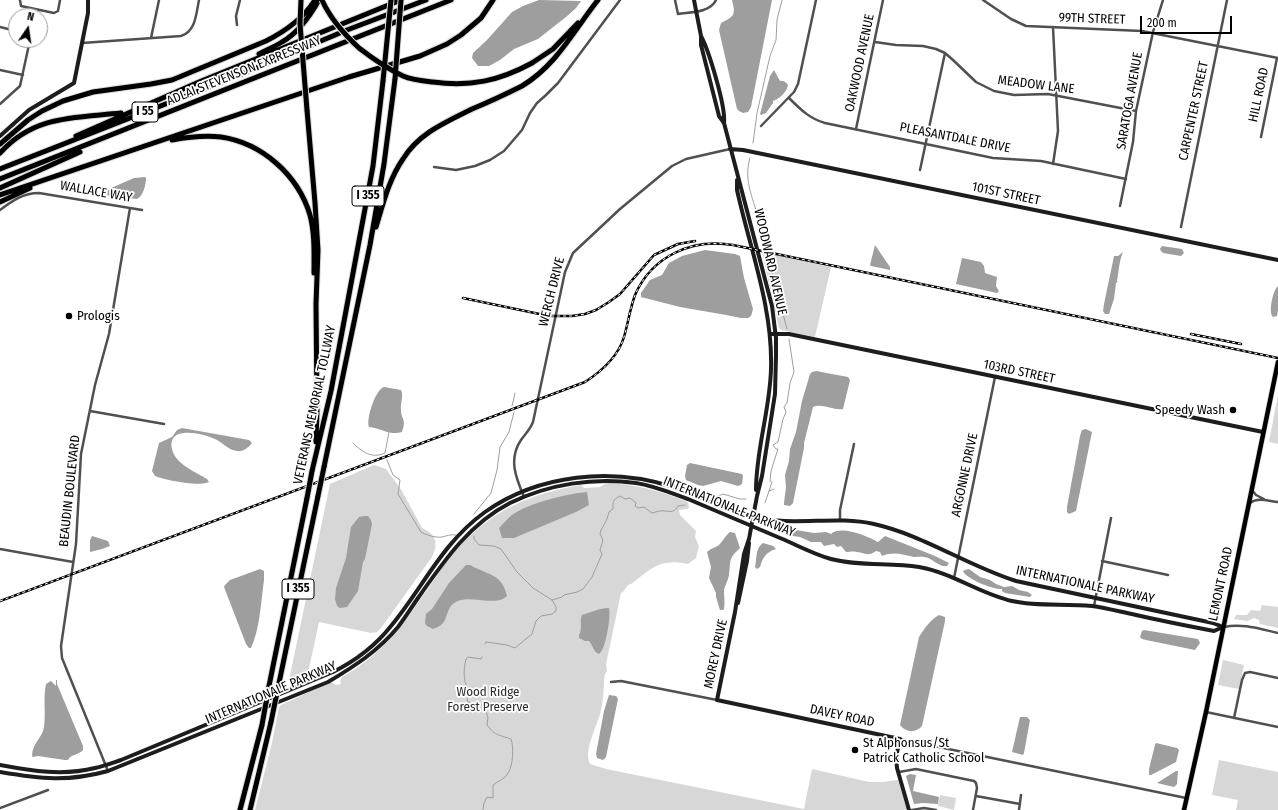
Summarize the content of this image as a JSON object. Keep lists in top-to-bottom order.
{
  "streets": {
    "highway": [
      "ADLAI STEVENSON EXPRESSWAY",
      "I 55",
      "I 355",
      "VETERANS MEMORIAL TOLLWAY"
    ],
    "main road": ["LEMONT ROAD"],
    "street": [
      "99TH STREET",
      "OAKWOOD AVENUE",
      "MEADOW LANE",
      "HILL ROAD",
      "SARATOGA AVENUE",
      "CARPENTER STREET",
      "PLEASANTDALE DRIVE",
      "WALLACE WAY",
      "101ST STREET",
      "WOODWARD AVENUE",
      "WERCH DRIVE",
      "103RD STREET",
      "ARGONNE DRIVE",
      "BEAUDIN BOULEVARD",
      "INTERNATIONALE PARKWAY",
      "MOREY DRIVE",
      "DAVEY ROAD"
    ]
  },
  "crossings": [
    ["99TH STREET", "HILL ROAD"],
    ["99TH STREET", "SARATOGA AVENUE"],
    ["99TH STREET", "CARPENTER STREET"],
    ["OAKWOOD AVENUE", "MEADOW LANE"],
    ["OAKWOOD AVENUE", "PLEASANTDALE DRIVE"],
    ["MEADOW LANE", "SARATOGA AVENUE"],
    ["SARATOGA AVENUE", "PLEASANTDALE DRIVE"],
    ["WALLACE WAY", "BEAUDIN BOULEVARD"],
    ["101ST STREET", "WOODWARD AVENUE"],
    ["101ST STREET", "WERCH DRIVE"],
    ["WOODWARD AVENUE", "WERCH DRIVE"],
    ["WOODWARD AVENUE", "103RD STREET"],
    ["WOODWARD AVENUE", "INTERNATIONALE PARKWAY"],
    ["WOODWARD AVENUE", "MOREY DRIVE"],
    ["WERCH DRIVE", "INTERNATIONALE PARKWAY"],
    ["103RD STREET", "ARGONNE DRIVE"],
    ["103RD STREET", "LEMONT ROAD"],
    ["ARGONNE DRIVE", "INTERNATIONALE PARKWAY"],
    ["BEAUDIN BOULEVARD", "INTERNATIONALE PARKWAY"],
    ["INTERNATIONALE PARKWAY", "LEMONT ROAD"],
    ["INTERNATIONALE PARKWAY", "MOREY DRIVE"],
    ["LEMONT ROAD", "DAVEY ROAD"],
    ["MOREY DRIVE", "DAVEY ROAD"]
  ],
  "parks": ["Wood Ridge Forest Preserve"],
  "places": ["Prologis", "Speedy Wash", "St Alphonsus/St Patrick Catholic School"],
  "scale_bar": "200 m",
  "north": "top"
}
